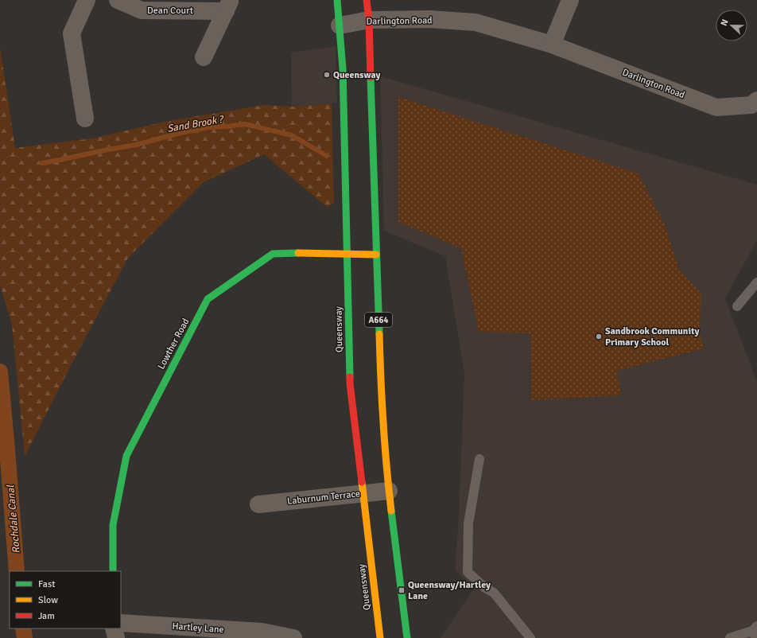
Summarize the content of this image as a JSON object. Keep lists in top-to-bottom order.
{
  "streets": {
    "main road": ["A664", "Queensway", "Lowther Road"],
    "street": [
      "Dean Court",
      "Darlington Road",
      "Laburnum Terrace",
      "Hartley Lane"
    ]
  },
  "crossings": [
    ["Darlington Road", "A664"],
    ["Darlington Road", "Queensway"],
    ["A664", "Lowther Road"],
    ["A664", "Laburnum Terrace"],
    ["Queensway", "Lowther Road"],
    ["Queensway", "Laburnum Terrace"]
  ],
  "water": ["Sand Brook ?", "Rochdale Canal"],
  "places": {
    "other": ["Queensway", "Sandbrook Community Primary School"],
    "transit": ["Queensway/Hartley Lane"]
  },
  "legend": ["Fast", "Slow", "Jam"],
  "north": "left"
}
